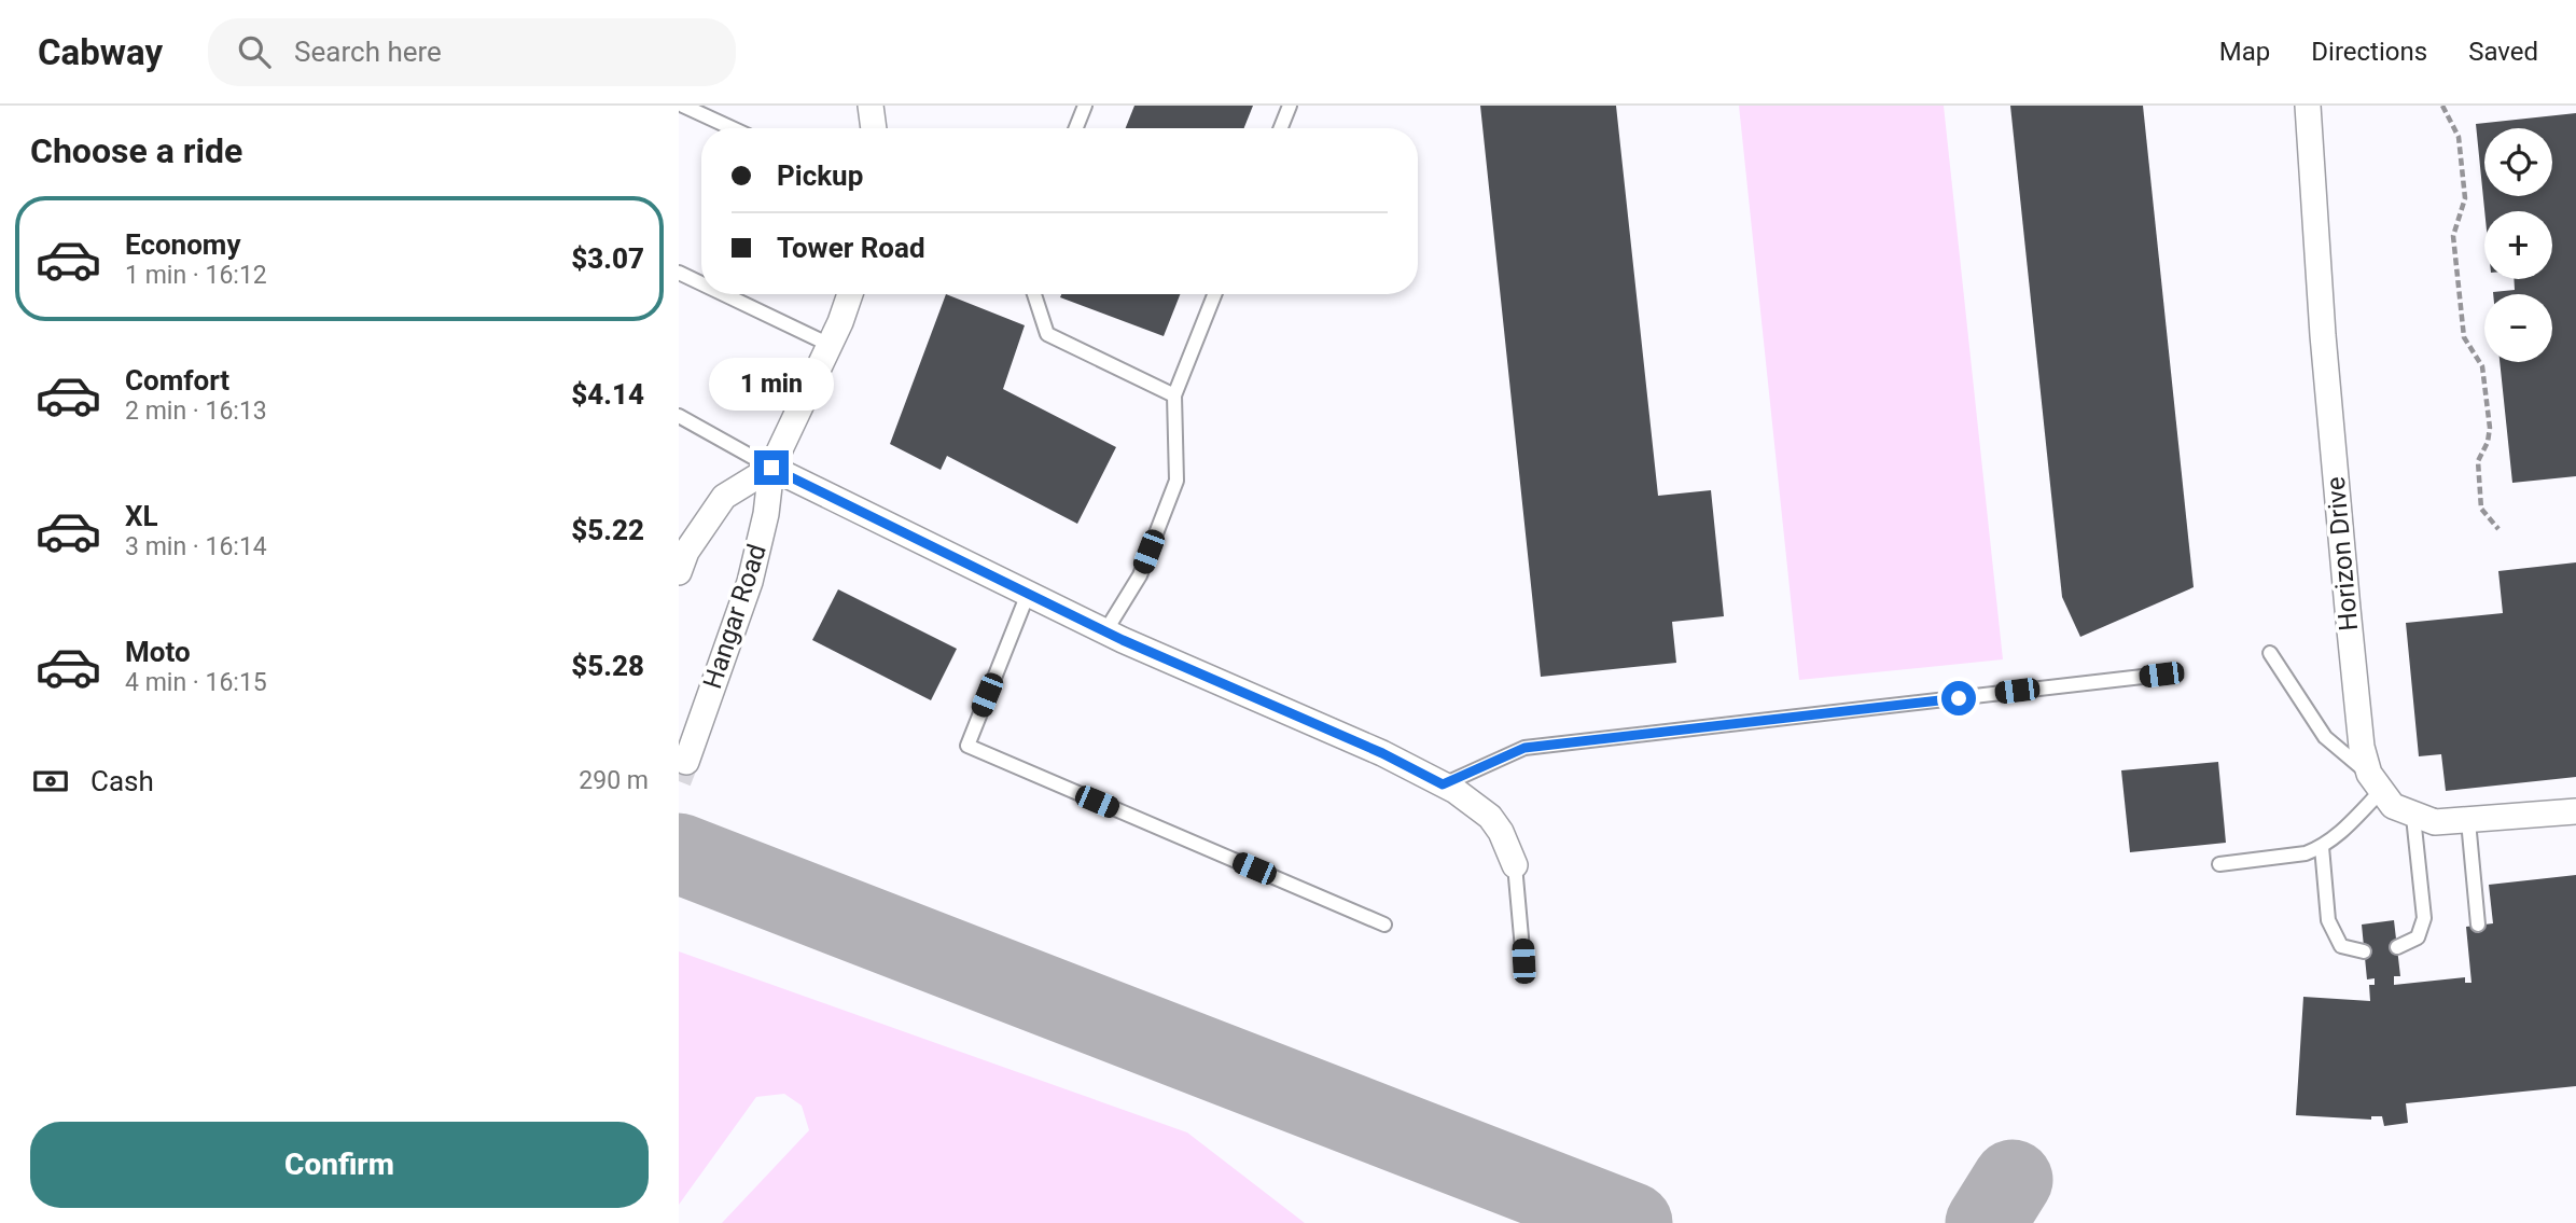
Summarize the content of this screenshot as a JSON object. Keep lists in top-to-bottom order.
{
  "streets": {
    "street": ["Horizon Drive", "Hangar Road"]
  },
  "page": {
    "header": "Cabway",
    "search": "Search here",
    "nav": ["Map", "Directions", "Saved"],
    "heading": "Choose a ride",
    "map_buttons": ["+", "−"],
    "banner": ["Pickup", "Tower Road"],
    "list": [
      {
        "name": "Economy",
        "note": "1 min · 16:12",
        "value": "$3.07"
      },
      {
        "name": "Comfort",
        "note": "2 min · 16:13",
        "value": "$4.14"
      },
      {
        "name": "XL",
        "note": "3 min · 16:14",
        "value": "$5.22"
      },
      {
        "name": "Moto",
        "note": "4 min · 16:15",
        "value": "$5.28"
      }
    ],
    "bubble": "1 min",
    "pay": ["Cash", "290 m"],
    "buttons": "Confirm"
  }
}
